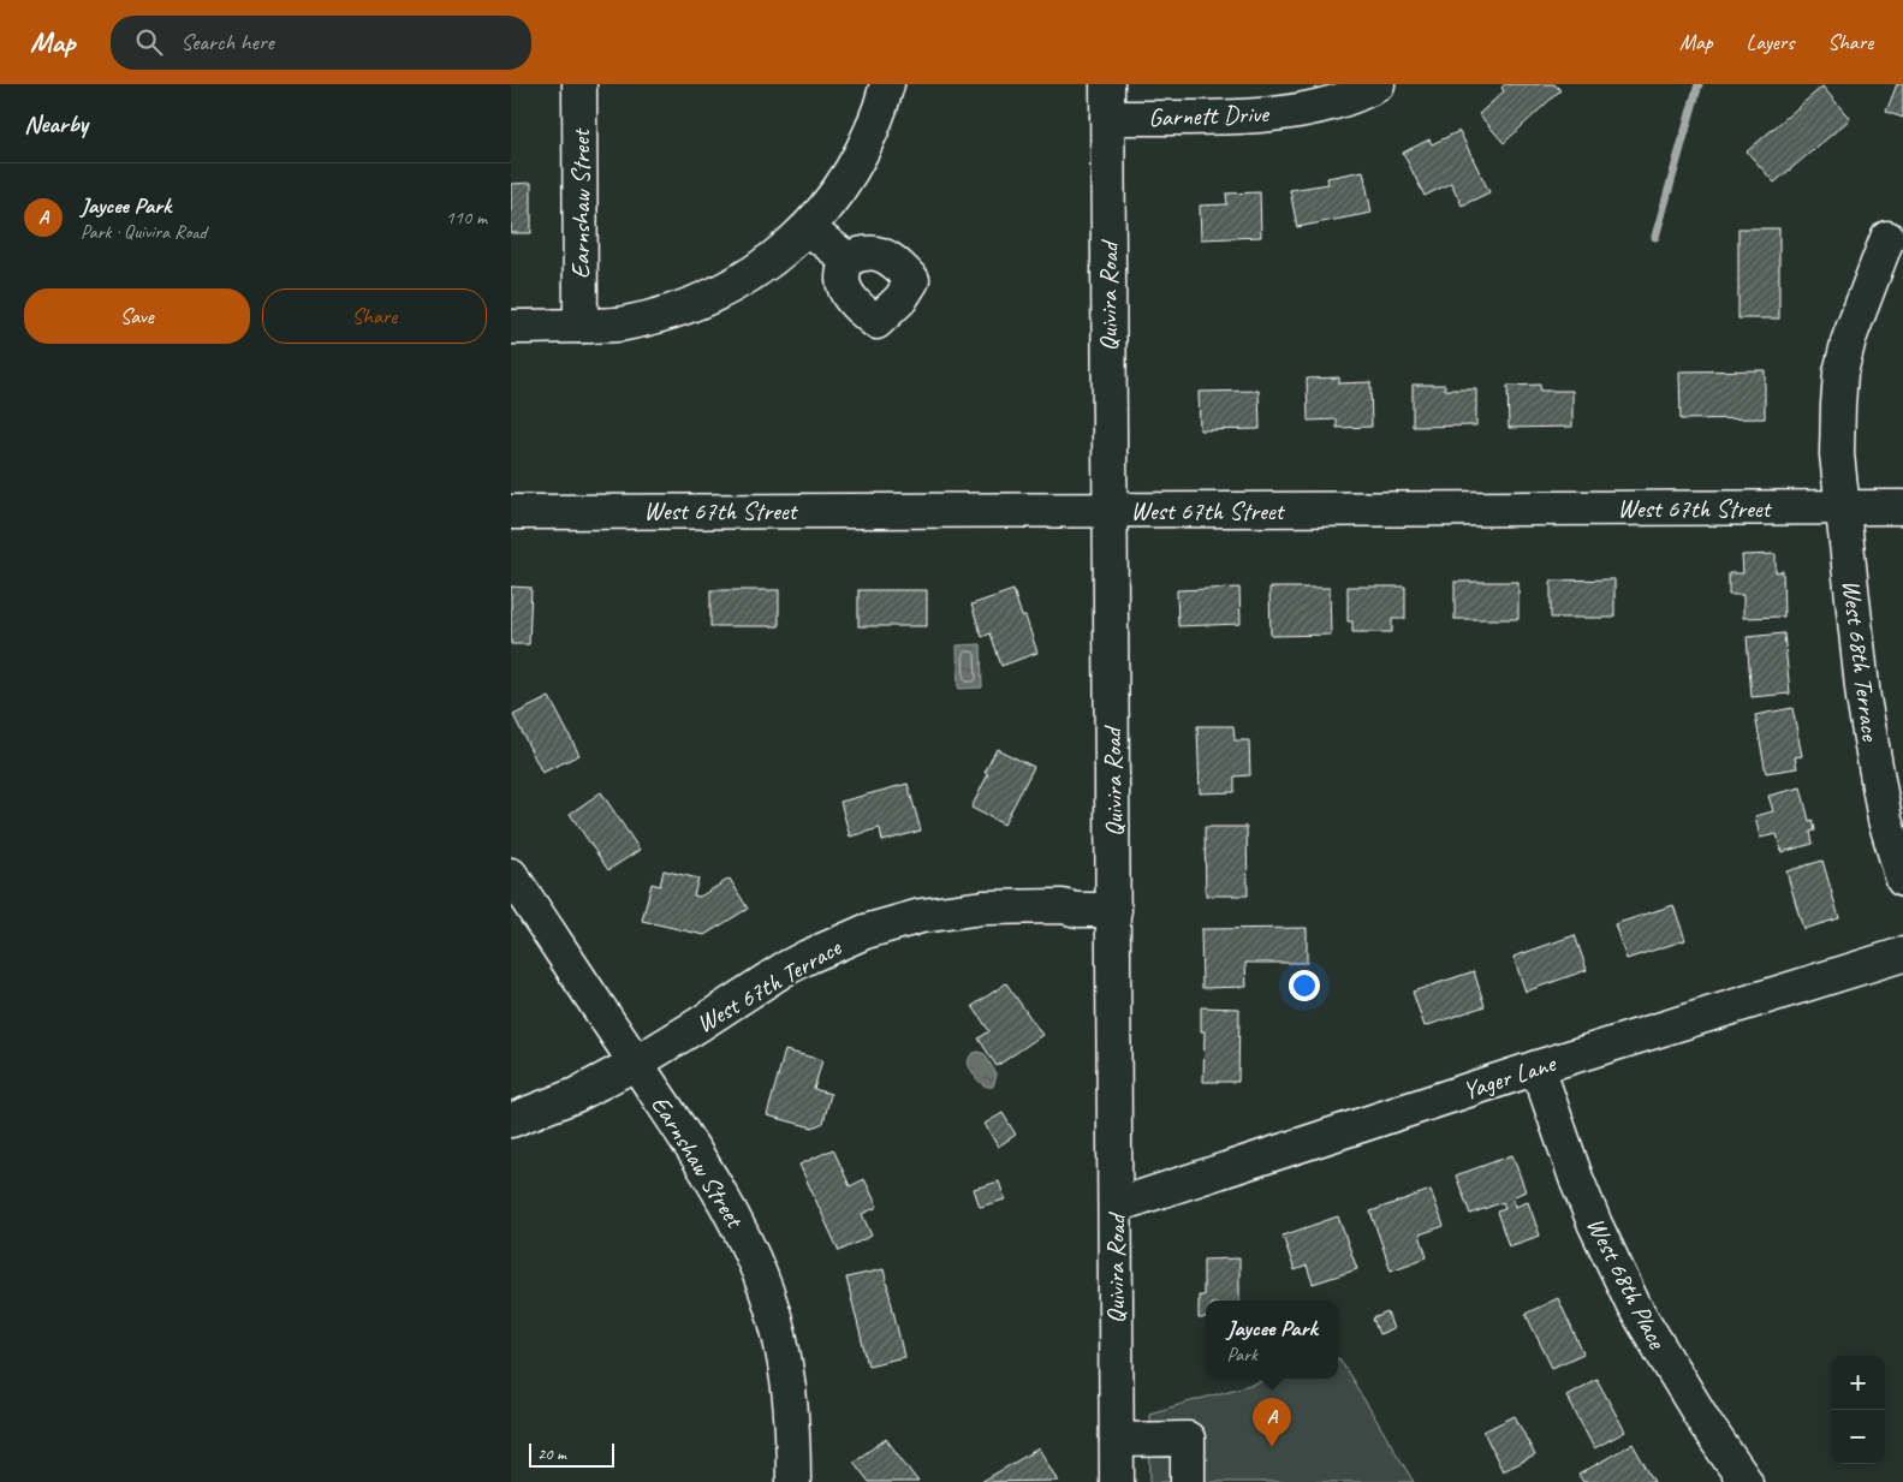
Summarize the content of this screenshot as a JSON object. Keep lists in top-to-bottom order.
{
  "streets": {
    "street": [
      "Garnett Drive",
      "Earnshaw Street",
      "Quivira Road",
      "West 67th Street",
      "West 68th Terrace",
      "West 67th Terrace",
      "Yager Lane",
      "West 68th Place"
    ]
  },
  "crossings": [
    ["Garnett Drive", "Quivira Road"],
    ["Earnshaw Street", "West 67th Terrace"],
    ["Quivira Road", "West 67th Street"],
    ["Quivira Road", "West 67th Terrace"],
    ["Quivira Road", "Yager Lane"],
    ["West 67th Street", "West 68th Terrace"],
    ["Yager Lane", "West 68th Place"]
  ],
  "scale_bar": "20 m",
  "page": {
    "header": "Map",
    "search": "Search here",
    "nav": ["Map", "Layers", "Share"],
    "heading": "Nearby",
    "list": [
      {
        "mark": "A",
        "name": "Jaycee Park",
        "note": "Park · Quivira Road",
        "value": "110 m"
      }
    ],
    "buttons": ["Save", "Share"],
    "popup": ["Jaycee Park", "Park"],
    "map_buttons": ["+", "−"],
    "pins": "A",
    "scale": "20 m"
  }
}
